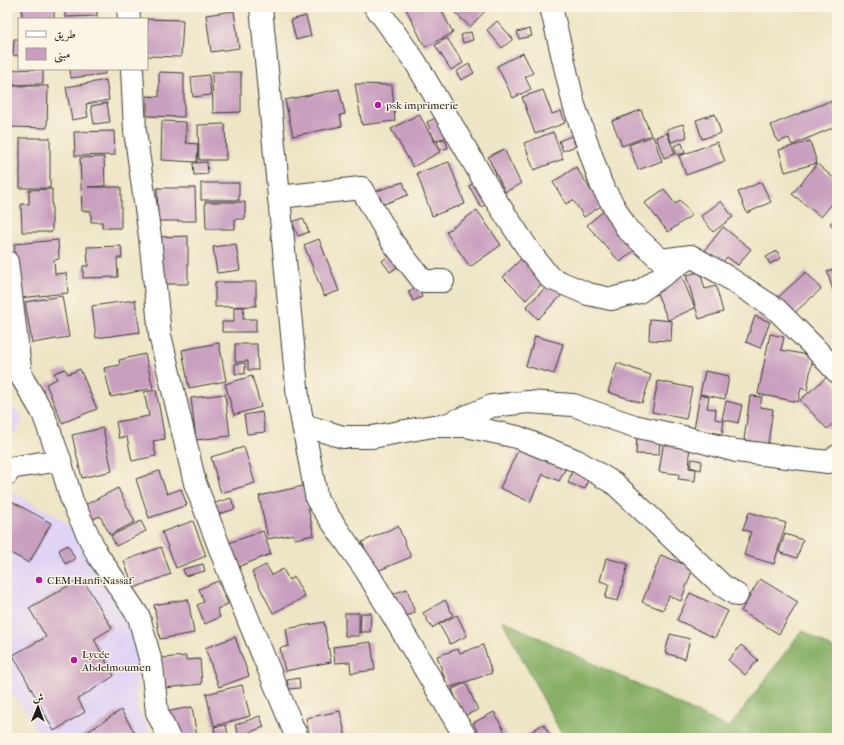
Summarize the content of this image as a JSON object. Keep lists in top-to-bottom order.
{
  "places": ["psk imprimerie", "CEM Hanfi Nassaf", "Lycée Abdelmoumen"],
  "legend": ["طريق", "مبنى"],
  "north": "top"
}
